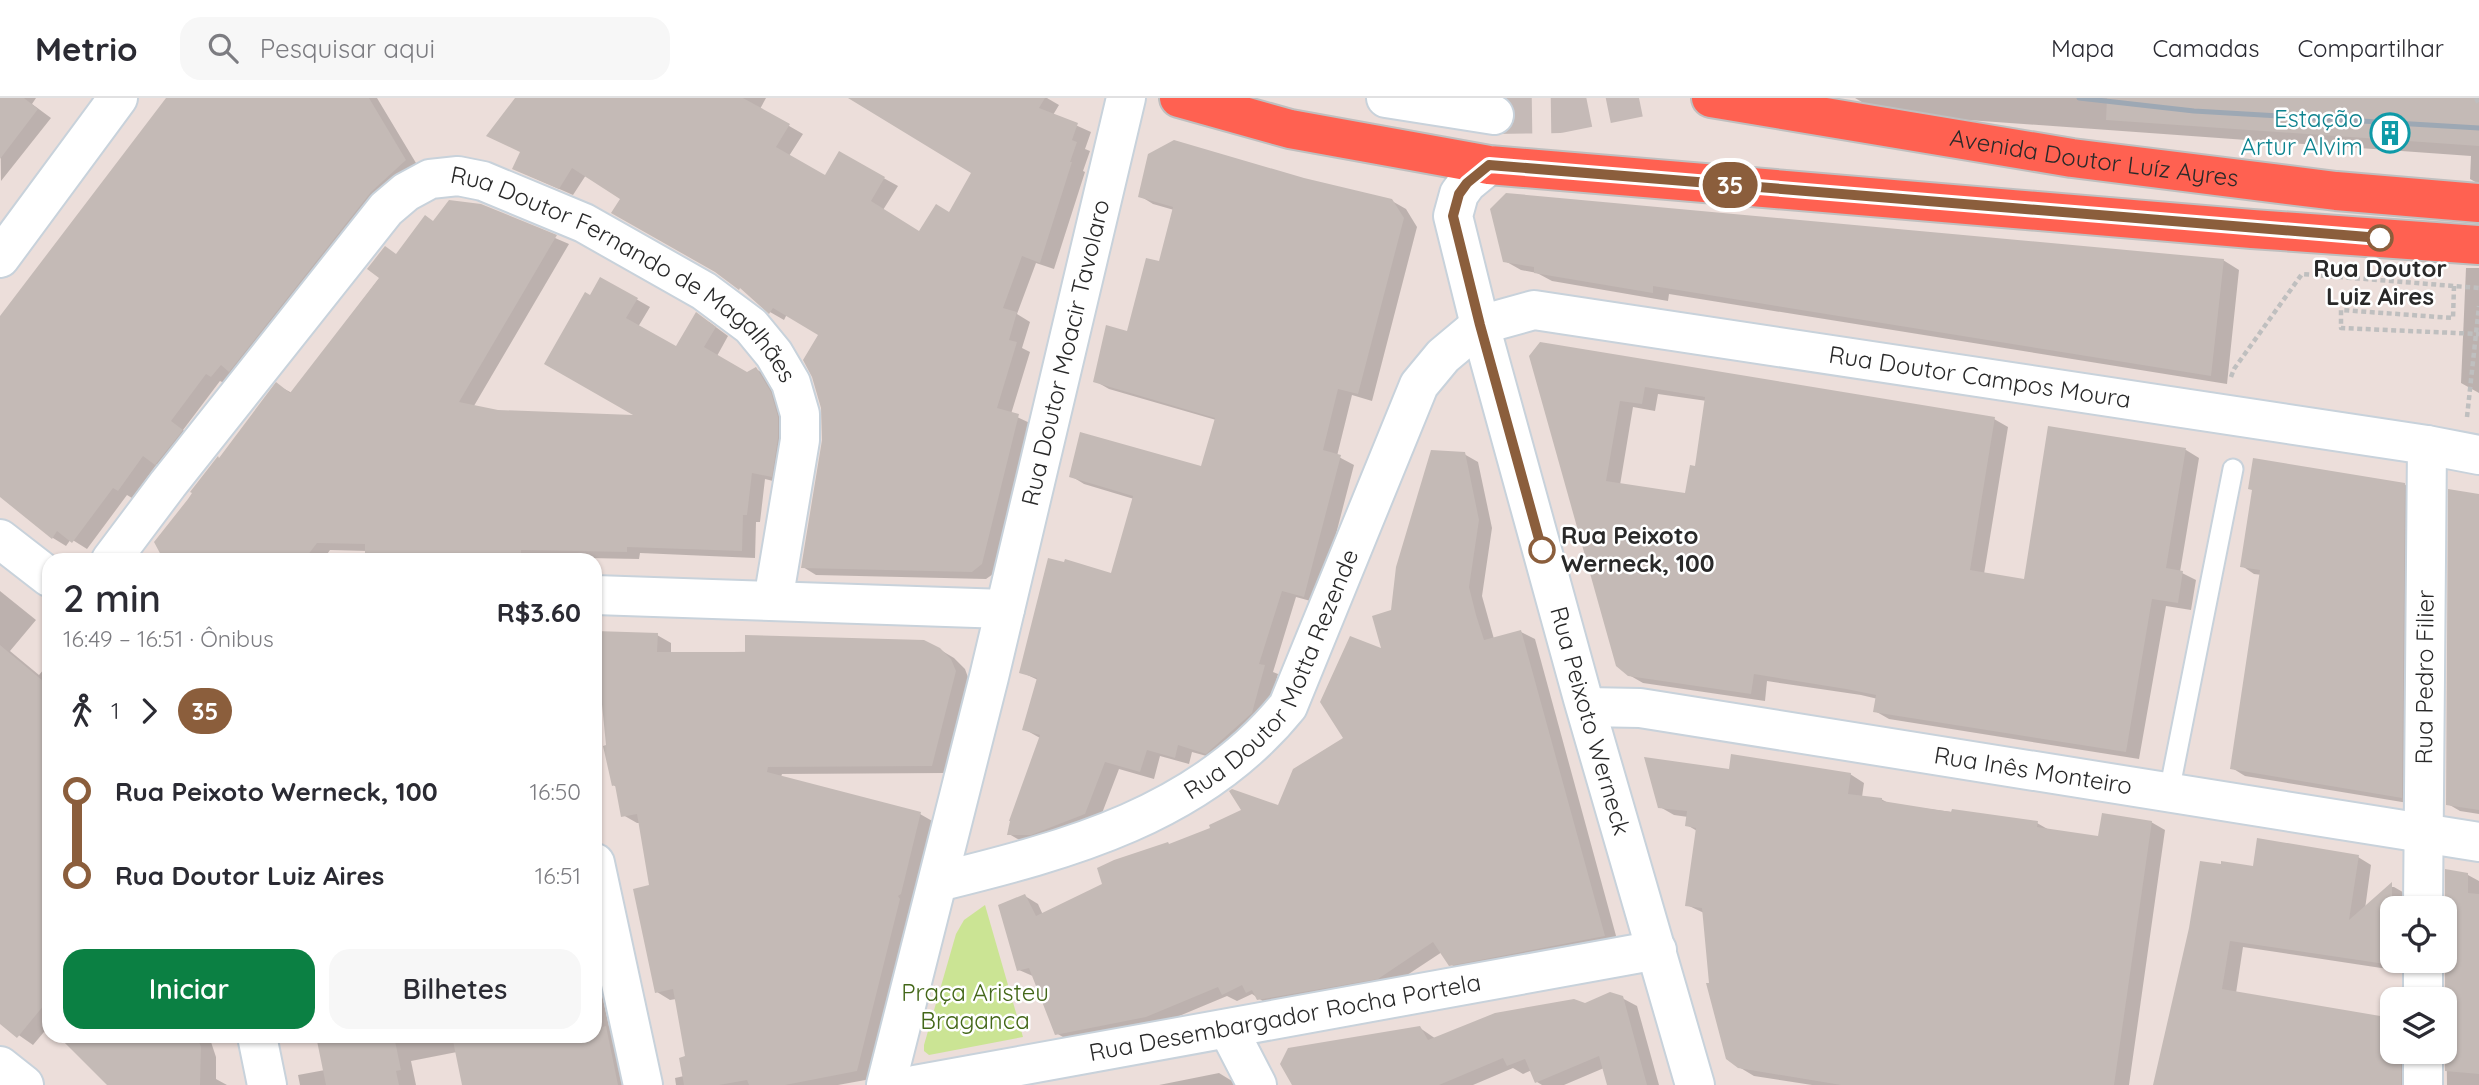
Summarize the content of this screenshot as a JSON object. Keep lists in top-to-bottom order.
{
  "streets": {
    "highway": ["Avenida Doutor Luíz Ayres"],
    "street": [
      "Rua Doutor Fernando de Magalhães",
      "Rua Doutor Moacir Tavolaro",
      "Rua Doutor Campos Moura",
      "Rua Doutor Motta Rezende",
      "Rua Pedro Filier",
      "Rua Peixoto Werneck",
      "Rua Inês Monteiro",
      "Rua Desembargador Rocha Portela"
    ]
  },
  "crossings": [
    ["Avenida Doutor Luíz Ayres", "Rua Peixoto Werneck"],
    ["Rua Doutor Moacir Tavolaro", "Rua Doutor Motta Rezende"],
    ["Rua Doutor Campos Moura", "Rua Doutor Motta Rezende"],
    ["Rua Doutor Campos Moura", "Rua Pedro Filier"],
    ["Rua Doutor Campos Moura", "Rua Peixoto Werneck"],
    ["Rua Doutor Motta Rezende", "Rua Peixoto Werneck"],
    ["Rua Pedro Filier", "Rua Inês Monteiro"],
    ["Rua Peixoto Werneck", "Rua Inês Monteiro"],
    ["Rua Peixoto Werneck", "Rua Desembargador Rocha Portela"]
  ],
  "parks": ["Praça Aristeu Braganca"],
  "places": {
    "building": ["Estação Artur Alvim"],
    "other": ["Rua Doutor Luiz Aires", "Rua Peixoto Werneck, 100"]
  },
  "lines": ["bus line 35"],
  "page": {
    "header": "Metrio",
    "search": "Pesquisar aqui",
    "nav": ["Mapa", "Camadas", "Compartilhar"],
    "on_map": "35",
    "heading": ["2 min", "16:49 – 16:51 · Ônibus", "R$3.60"],
    "legs": ["1", "35"],
    "list": [
      {
        "name": "Rua Peixoto Werneck, 100",
        "value": "16:50"
      },
      {
        "name": "Rua Doutor Luiz Aires",
        "value": "16:51"
      }
    ],
    "buttons": ["Iniciar", "Bilhetes"]
  }
}
